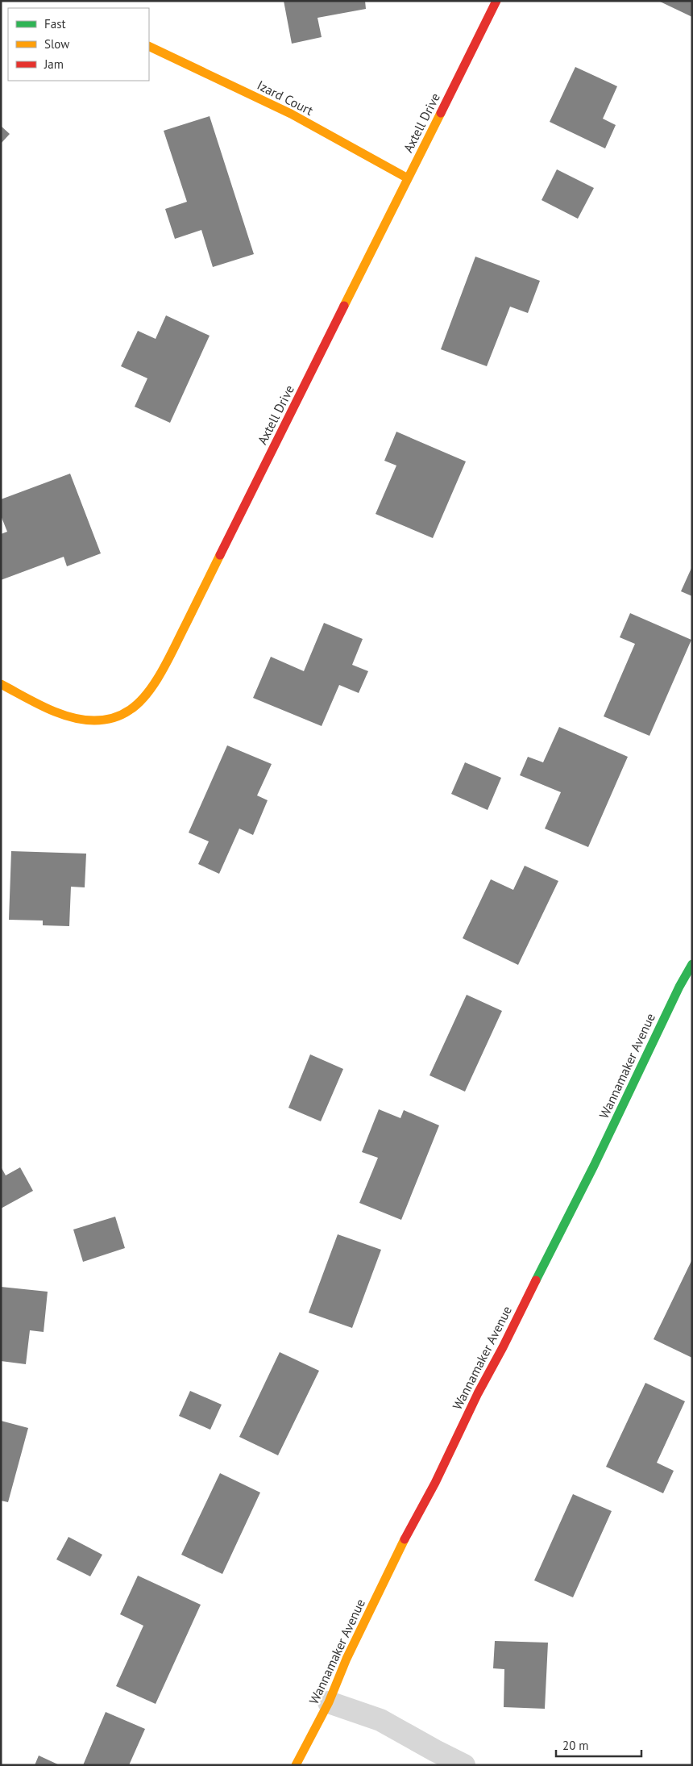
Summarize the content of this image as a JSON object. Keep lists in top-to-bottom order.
{
  "streets": {
    "street": ["Izard Court", "Axtell Drive", "Wannamaker Avenue"]
  },
  "crossings": [
    ["Izard Court", "Axtell Drive"]
  ],
  "legend": ["Fast", "Slow", "Jam"],
  "scale_bar": "20 m"
}
